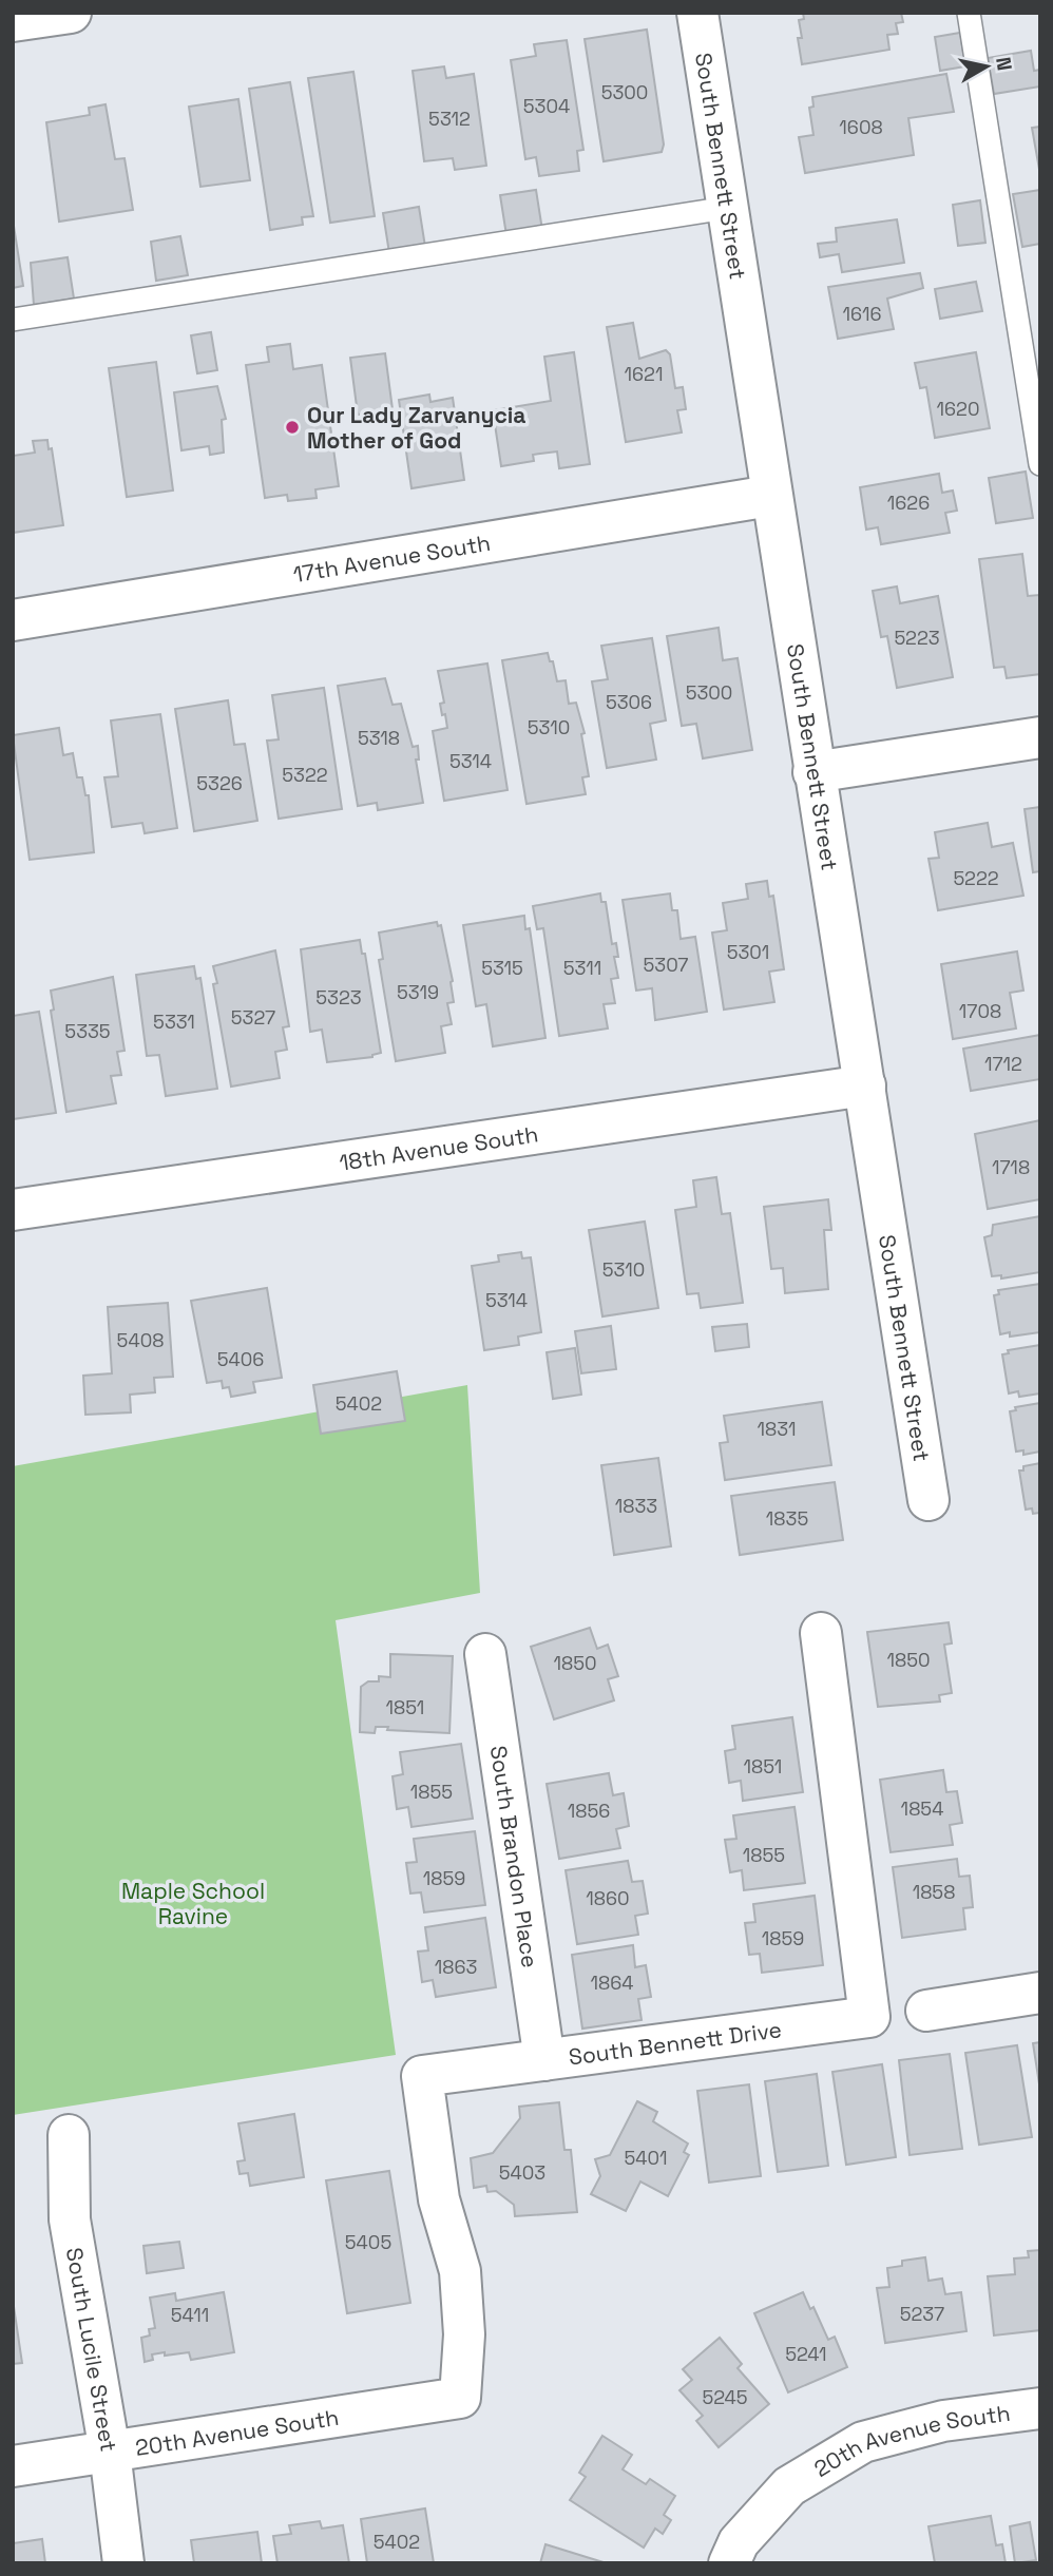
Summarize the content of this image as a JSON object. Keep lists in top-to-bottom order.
{
  "streets": {
    "street": [
      "South Bennett Street",
      "17th Avenue South",
      "18th Avenue South",
      "South Brandon Place",
      "South Bennett Drive",
      "South Lucile Street",
      "20th Avenue South"
    ]
  },
  "crossings": [
    ["South Bennett Street", "17th Avenue South"],
    ["South Bennett Street", "18th Avenue South"],
    ["South Brandon Place", "South Bennett Drive"],
    ["South Bennett Drive", "20th Avenue South"],
    ["South Lucile Street", "20th Avenue South"]
  ],
  "parks": ["Maple School Ravine"],
  "places": ["Our Lady Zarvanycia Mother of God"],
  "house_numbers": [
    "5300",
    "5304",
    "5312",
    "1608",
    "1616",
    "1621",
    "1620",
    "1626",
    "5223",
    "5300",
    "5306",
    "5310",
    "5318",
    "5314",
    "5322",
    "5326",
    "5222",
    "5301",
    "5307",
    "5315",
    "5311",
    "5319",
    "5323",
    "1708",
    "5327",
    "5331",
    "5335",
    "1712",
    "1718",
    "5310",
    "5314",
    "5408",
    "5406",
    "5402",
    "1831",
    "1833",
    "1835",
    "1850",
    "1850",
    "1851",
    "1851",
    "1855",
    "1854",
    "1856",
    "1855",
    "1859",
    "1858",
    "1860",
    "1859",
    "1863",
    "1864",
    "5401",
    "5403",
    "5405",
    "5237",
    "5411",
    "5241",
    "5245",
    "5402"
  ],
  "north": "right"
}
